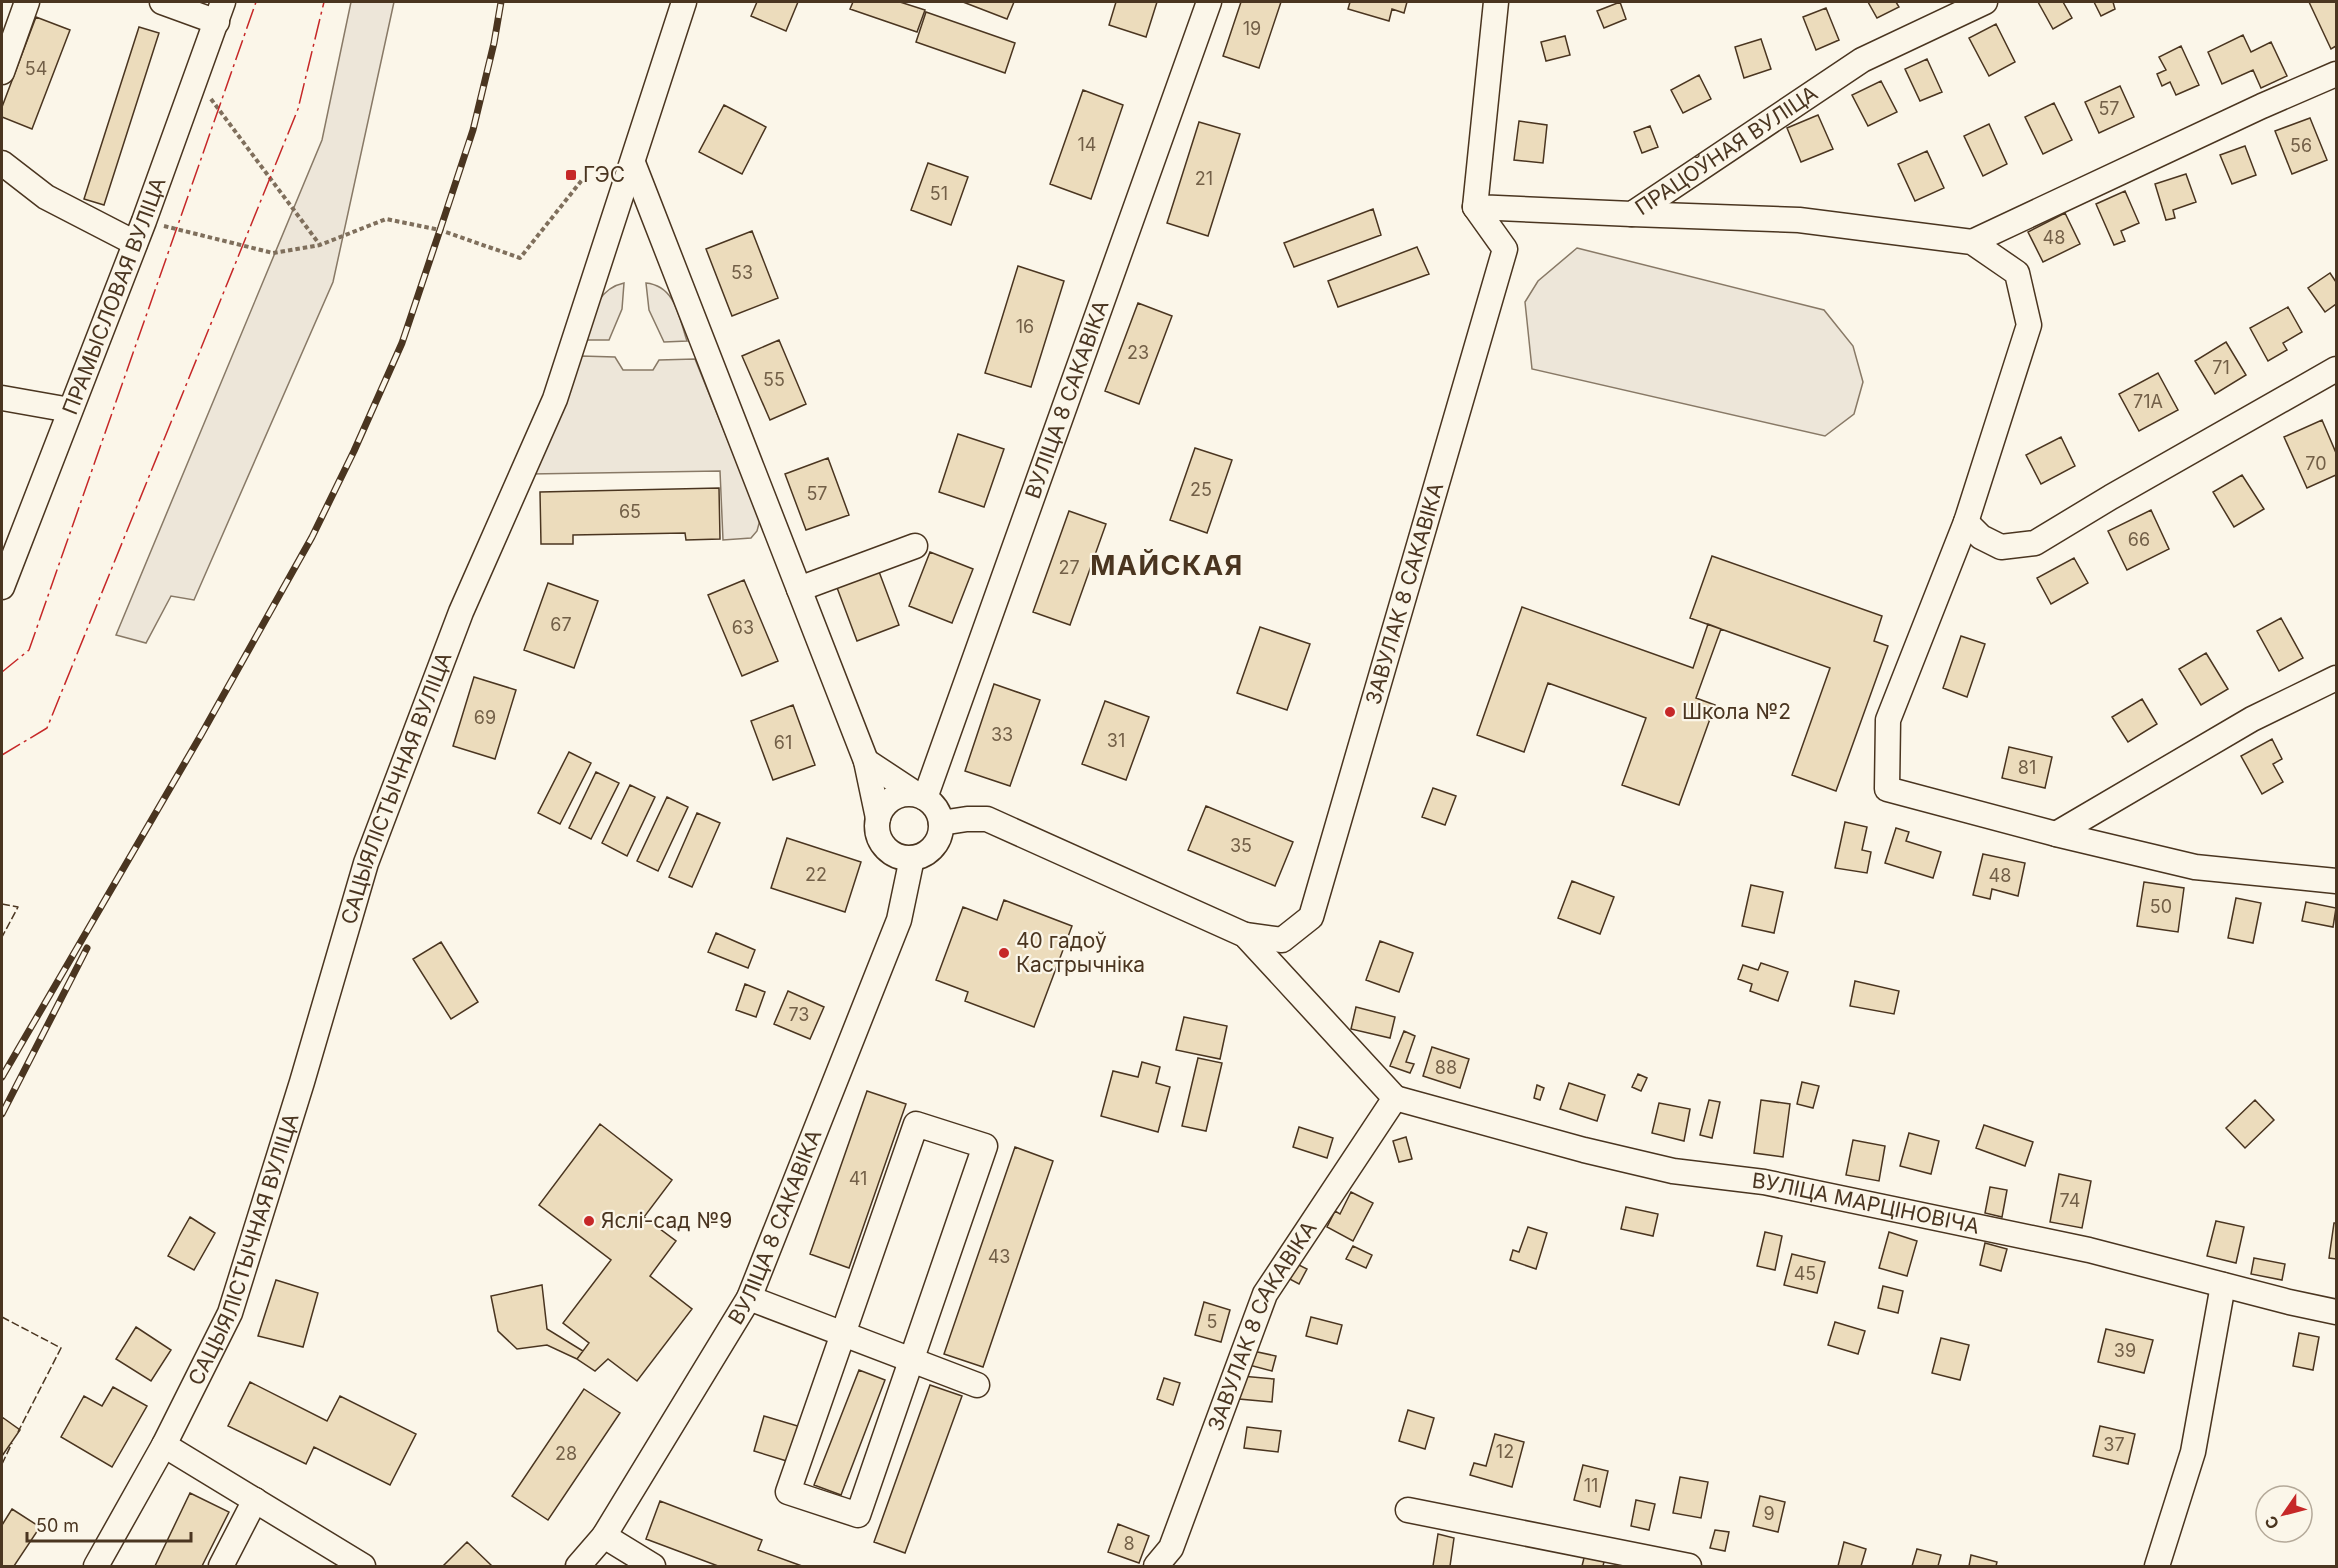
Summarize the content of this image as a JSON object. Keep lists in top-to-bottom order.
{
  "streets": {
    "street": [
      "ПРАЦОЎНАЯ ВУЛІЦА",
      "ПРАМЫСЛОВАЯ ВУЛІЦА",
      "ВУЛІЦА 8 САКАВІКА",
      "ЗАВУЛАК 8 САКАВІКА",
      "САЦЫЯЛІСТЫЧНАЯ ВУЛІЦА",
      "ВУЛІЦА МАРЦІНОВІЧА"
    ]
  },
  "crossings": [
    ["ПРАЦОЎНАЯ ВУЛІЦА", "ЗАВУЛАК 8 САКАВІКА"],
    ["ЗАВУЛАК 8 САКАВІКА", "ВУЛІЦА МАРЦІНОВІЧА"]
  ],
  "districts": ["МАЙСКАЯ"],
  "places": {
    "transit": ["ГЭС"],
    "other": ["Школа №2", "40 гадоў Кастрычніка", "Яслі-сад №9"]
  },
  "house_numbers": [
    "19",
    "54",
    "57",
    "14",
    "56",
    "21",
    "51",
    "48",
    "53",
    "16",
    "23",
    "71",
    "55",
    "71А",
    "70",
    "25",
    "57",
    "65",
    "66",
    "27",
    "67",
    "63",
    "69",
    "33",
    "31",
    "61",
    "81",
    "35",
    "22",
    "48",
    "50",
    "73",
    "88",
    "41",
    "74",
    "43",
    "45",
    "5",
    "39",
    "37",
    "12",
    "28",
    "11",
    "9",
    "8"
  ],
  "scale_bar": "50 m",
  "north": "bottom left"
}
